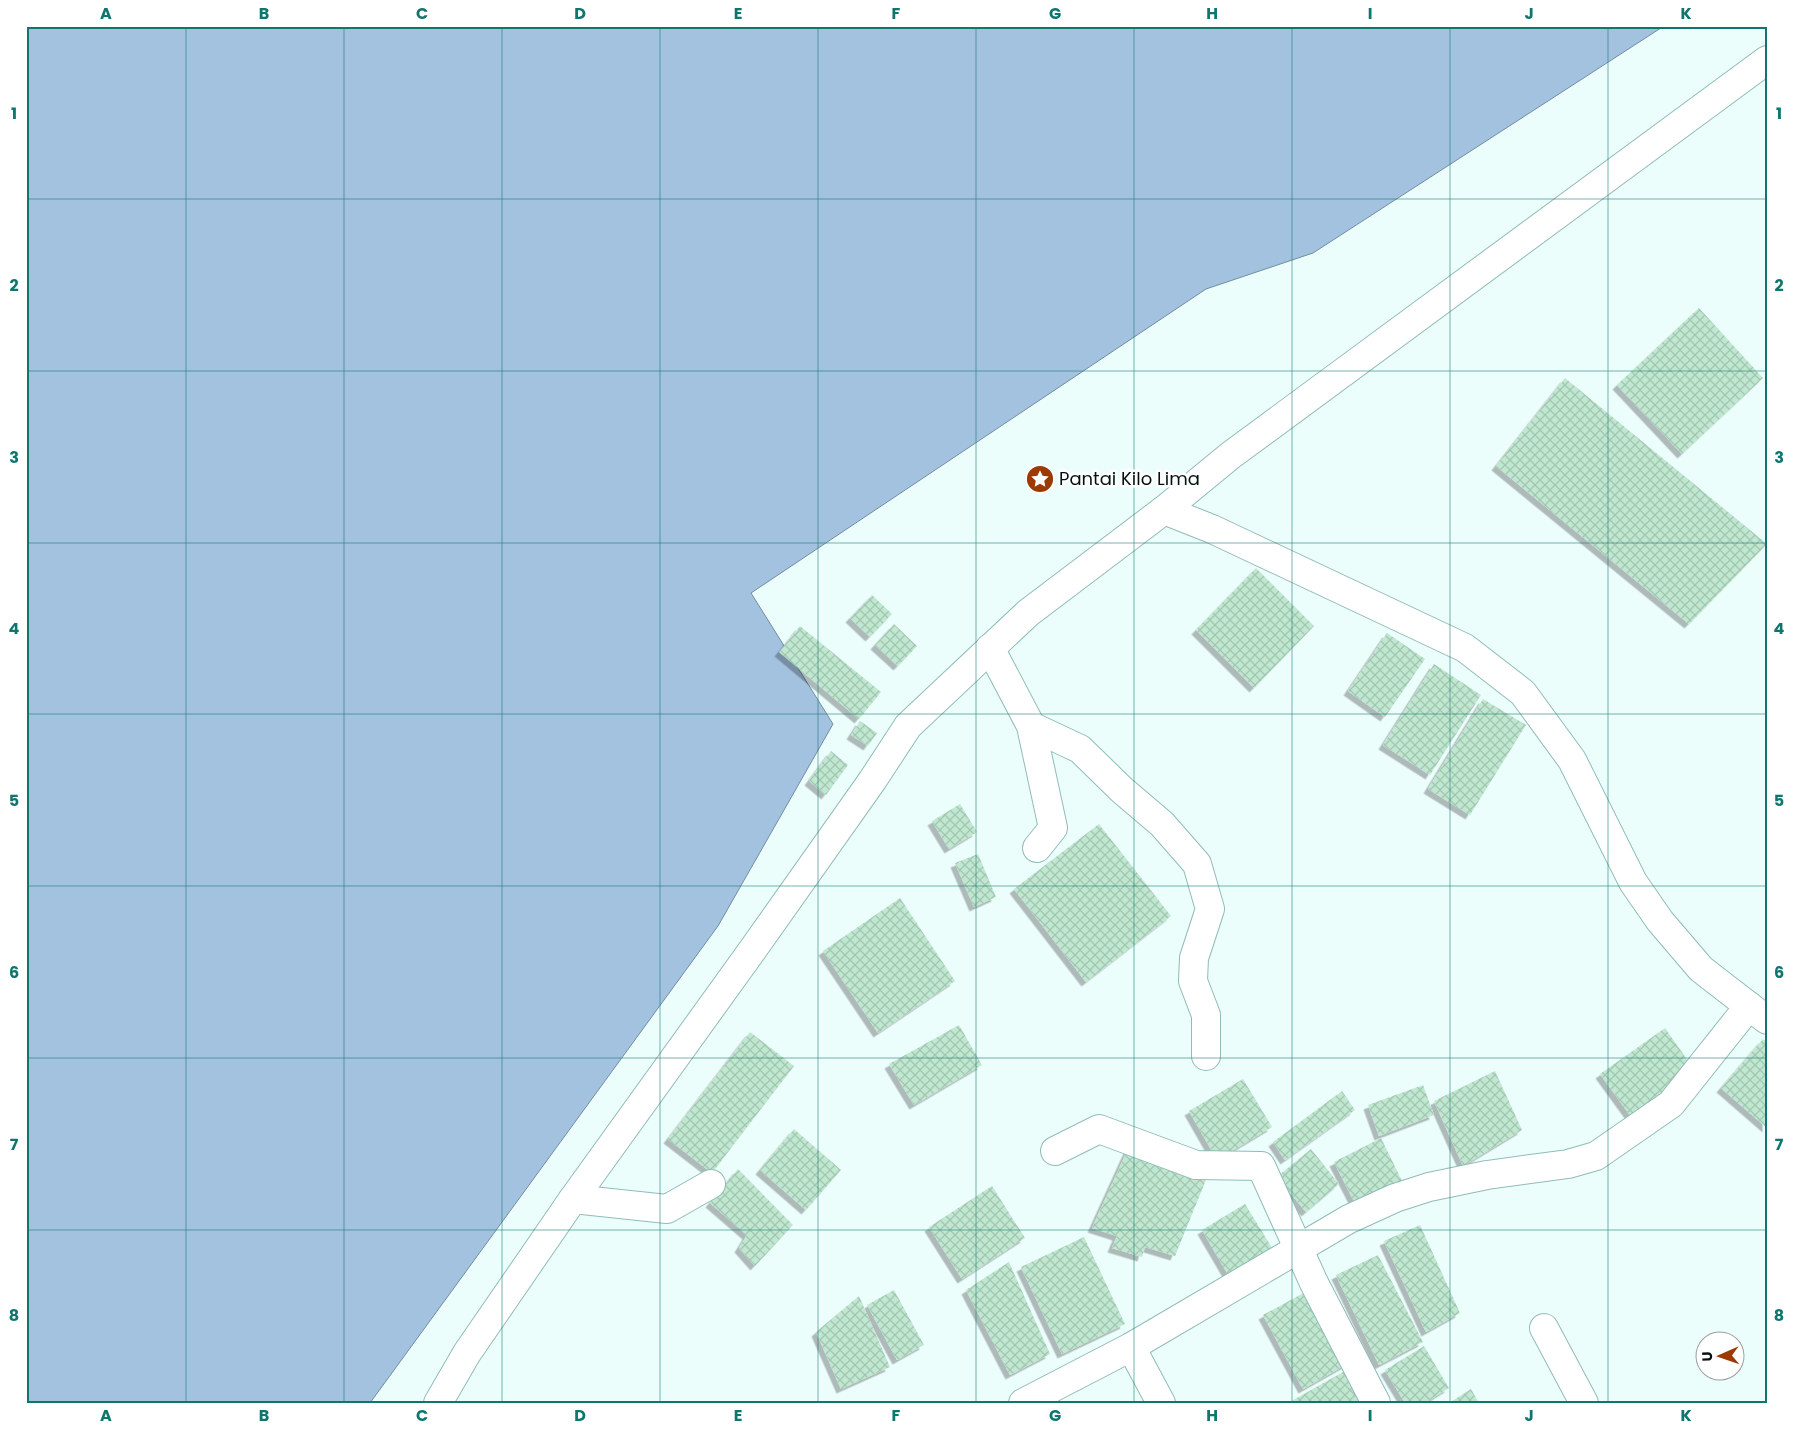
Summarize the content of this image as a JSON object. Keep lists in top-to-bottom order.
{
  "places": {
    "place": ["Pantai Kilo Lima"]
  },
  "north": "left",
  "grid": {
    "columns": [
      "A",
      "B",
      "C",
      "D",
      "E",
      "F",
      "G",
      "H",
      "I",
      "J",
      "K"
    ],
    "rows": [
      "1",
      "2",
      "3",
      "4",
      "5",
      "6",
      "7",
      "8"
    ]
  }
}
